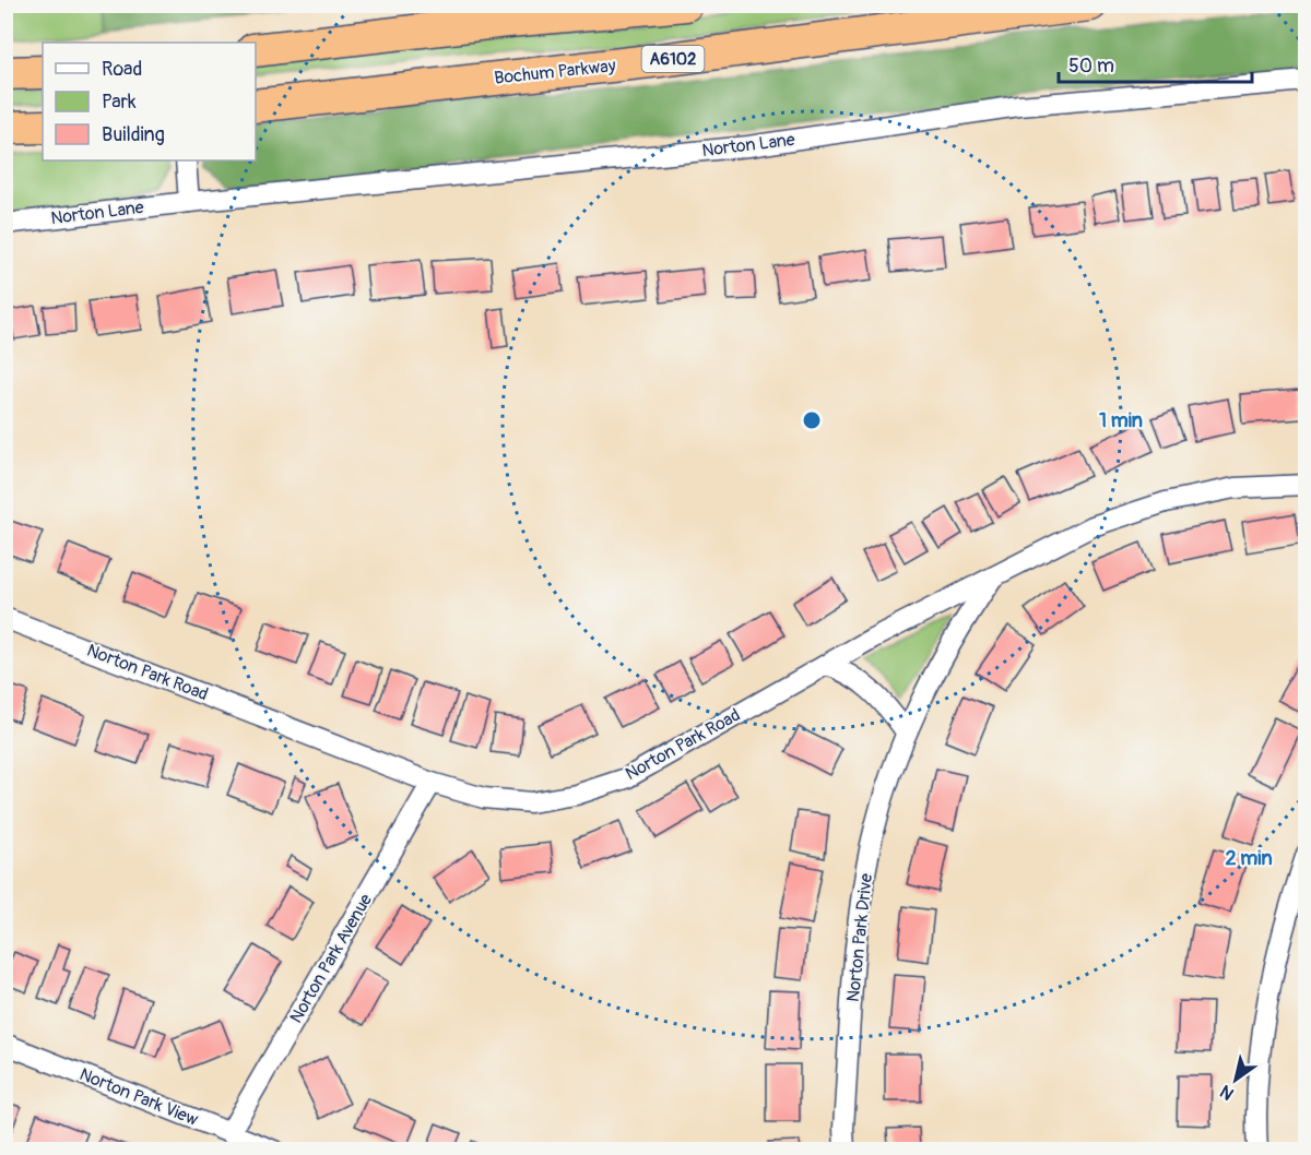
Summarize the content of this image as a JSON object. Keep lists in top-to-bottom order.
{
  "streets": {
    "highway": ["A6102", "Bochum Parkway"],
    "street": [
      "Norton Lane",
      "Norton Park Road",
      "Norton Park Drive",
      "Norton Park Avenue",
      "Norton Park View"
    ]
  },
  "crossings": [
    ["Norton Park Road", "Norton Park Drive"],
    ["Norton Park Road", "Norton Park Avenue"],
    ["Norton Park Avenue", "Norton Park View"]
  ],
  "legend": ["Road", "Park", "Building"],
  "scale_bar": "50 m",
  "north": "bottom left",
  "rings": ["1 min", "2 min"]
}
